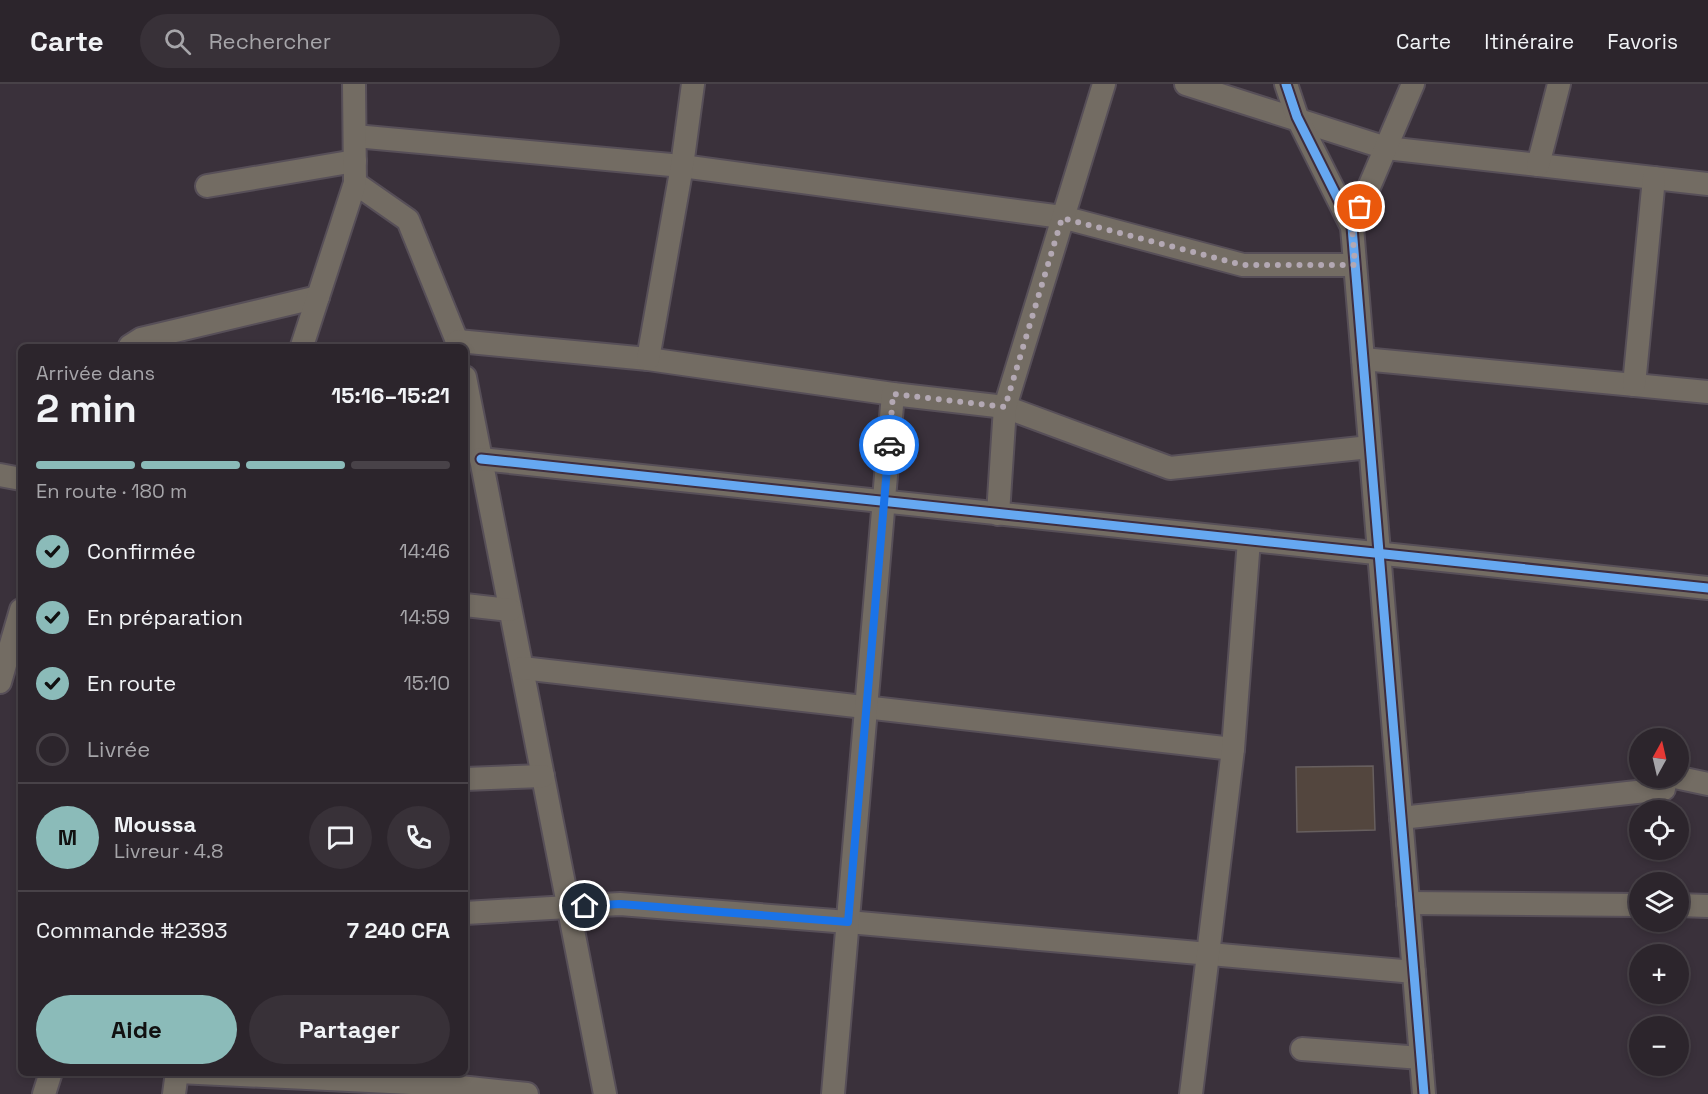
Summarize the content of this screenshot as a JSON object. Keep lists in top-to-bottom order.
{
  "north": "top",
  "page": {
    "header": "Carte",
    "search": "Rechercher",
    "nav": ["Carte", "Itinéraire", "Favoris"],
    "heading": ["2 min", "Arrivée dans", "15:16–15:21"],
    "panel": [
      "Moussa",
      "Livreur · 4.8",
      "Commande #2393",
      "7 240 CFA"
    ],
    "bar": "En route · 180 m",
    "list": [
      ["Confirmée", "14:46"],
      ["En préparation", "14:59"],
      ["En route", "15:10"],
      "Livrée"
    ],
    "map_buttons": ["+", "−"],
    "round": "M",
    "buttons": ["Aide", "Partager"]
  }
}
